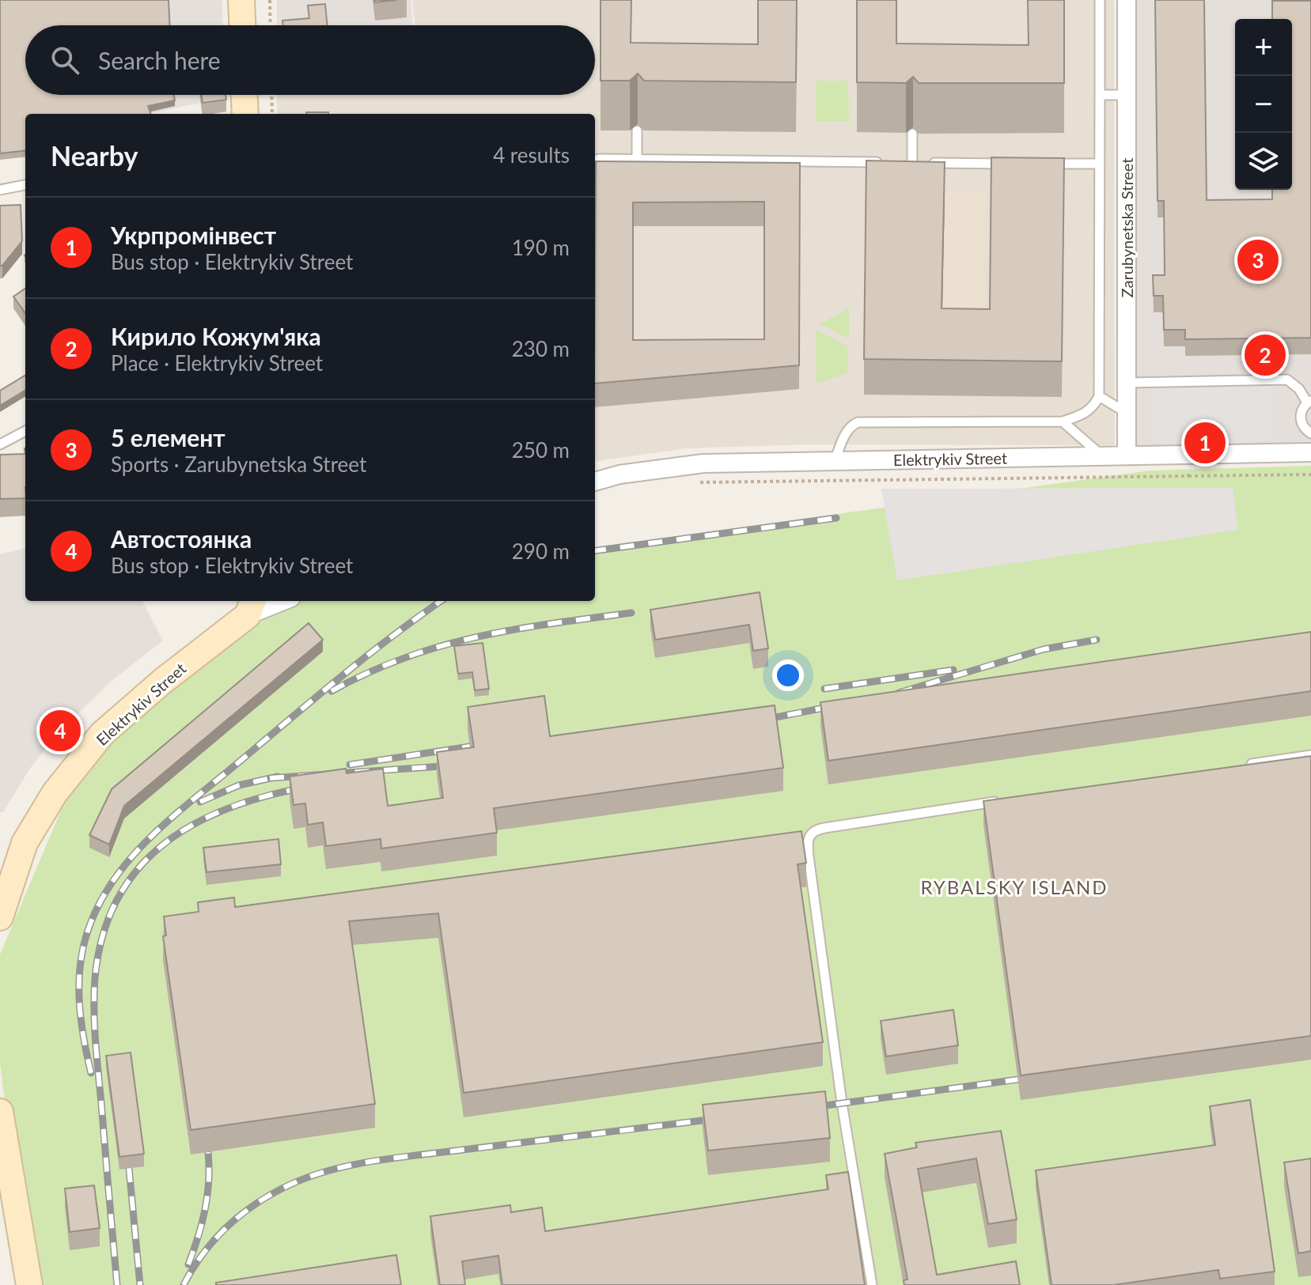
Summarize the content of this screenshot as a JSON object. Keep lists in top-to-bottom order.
{
  "streets": {
    "street": ["Zarubynetska Street", "Elektrykiv Street"]
  },
  "crossings": [
    ["Zarubynetska Street", "Elektrykiv Street"]
  ],
  "districts": ["RYBALSKY ISLAND"],
  "page": {
    "map_buttons": ["+", "−"],
    "search": "Search here",
    "heading": ["Nearby", "4 results"],
    "list": [
      {
        "mark": "1",
        "name": "Укрпромінвест",
        "note": "Bus stop · Elektrykiv Street",
        "value": "190 m"
      },
      {
        "mark": "2",
        "name": "Кирило Кожум'яка",
        "note": "Place · Elektrykiv Street",
        "value": "230 m"
      },
      {
        "mark": "3",
        "name": "5 елемент",
        "note": "Sports · Zarubynetska Street",
        "value": "250 m"
      },
      {
        "mark": "4",
        "name": "Автостоянка",
        "note": "Bus stop · Elektrykiv Street",
        "value": "290 m"
      }
    ],
    "pins": [
      "3",
      "2",
      "1",
      "4"
    ]
  }
}
